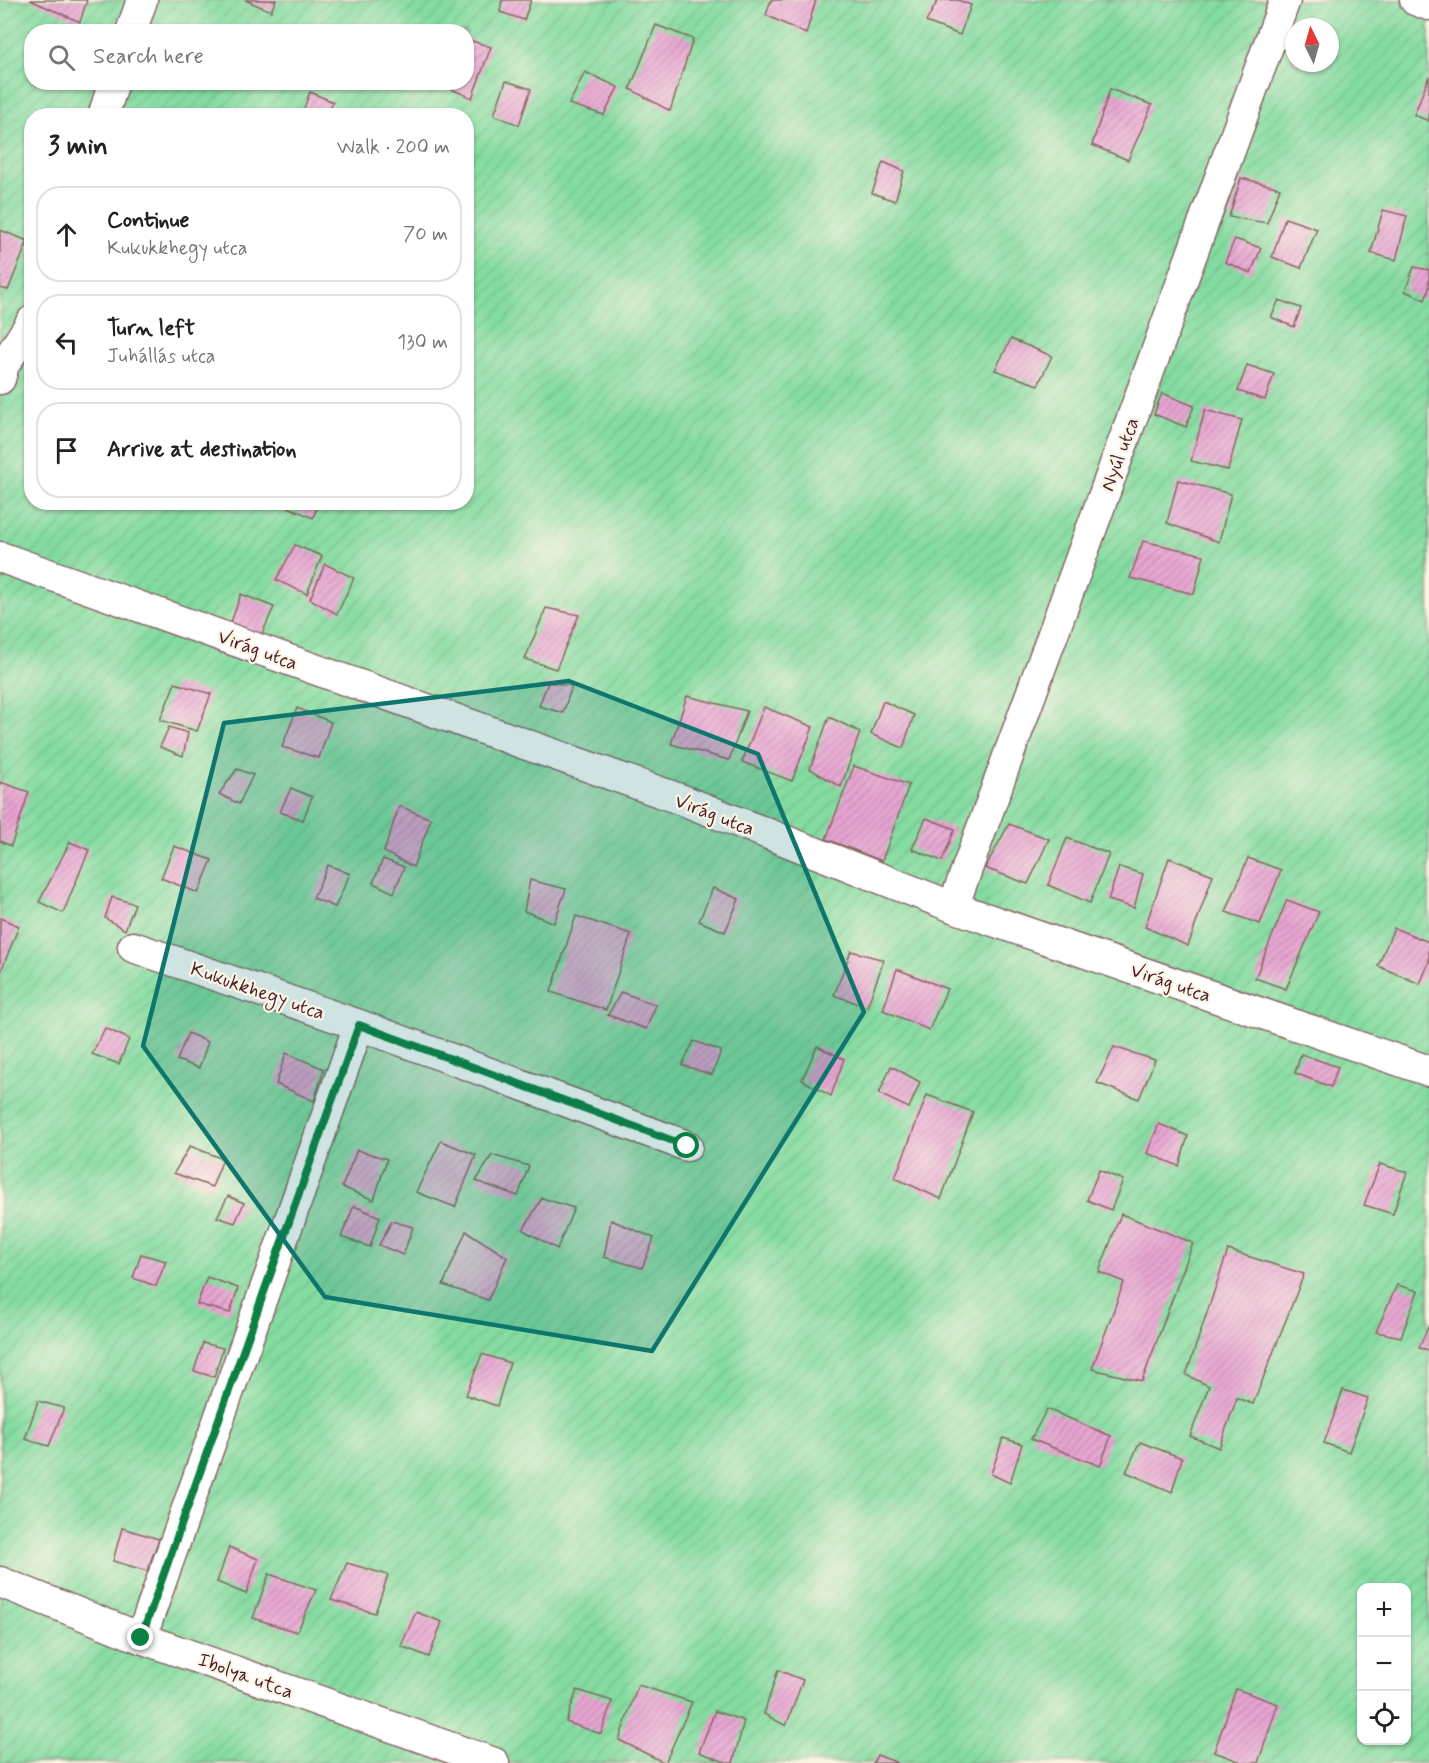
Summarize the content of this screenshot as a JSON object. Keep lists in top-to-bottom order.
{
  "streets": {
    "street": [
      "Nyúl utca",
      "Virág utca",
      "Kukukkhegy utca",
      "Ibolya utca"
    ]
  },
  "crossings": [
    ["Nyúl utca", "Virág utca"]
  ],
  "north": "top",
  "page": {
    "search": "Search here",
    "heading": ["3 min", "Walk · 200 m"],
    "list": [
      ["Continue", "Kukukkhegy utca", "70 m"],
      ["Turn left", "Juhállás utca", "130 m"],
      "Arrive at destination"
    ],
    "map_buttons": ["+", "−"]
  }
}
